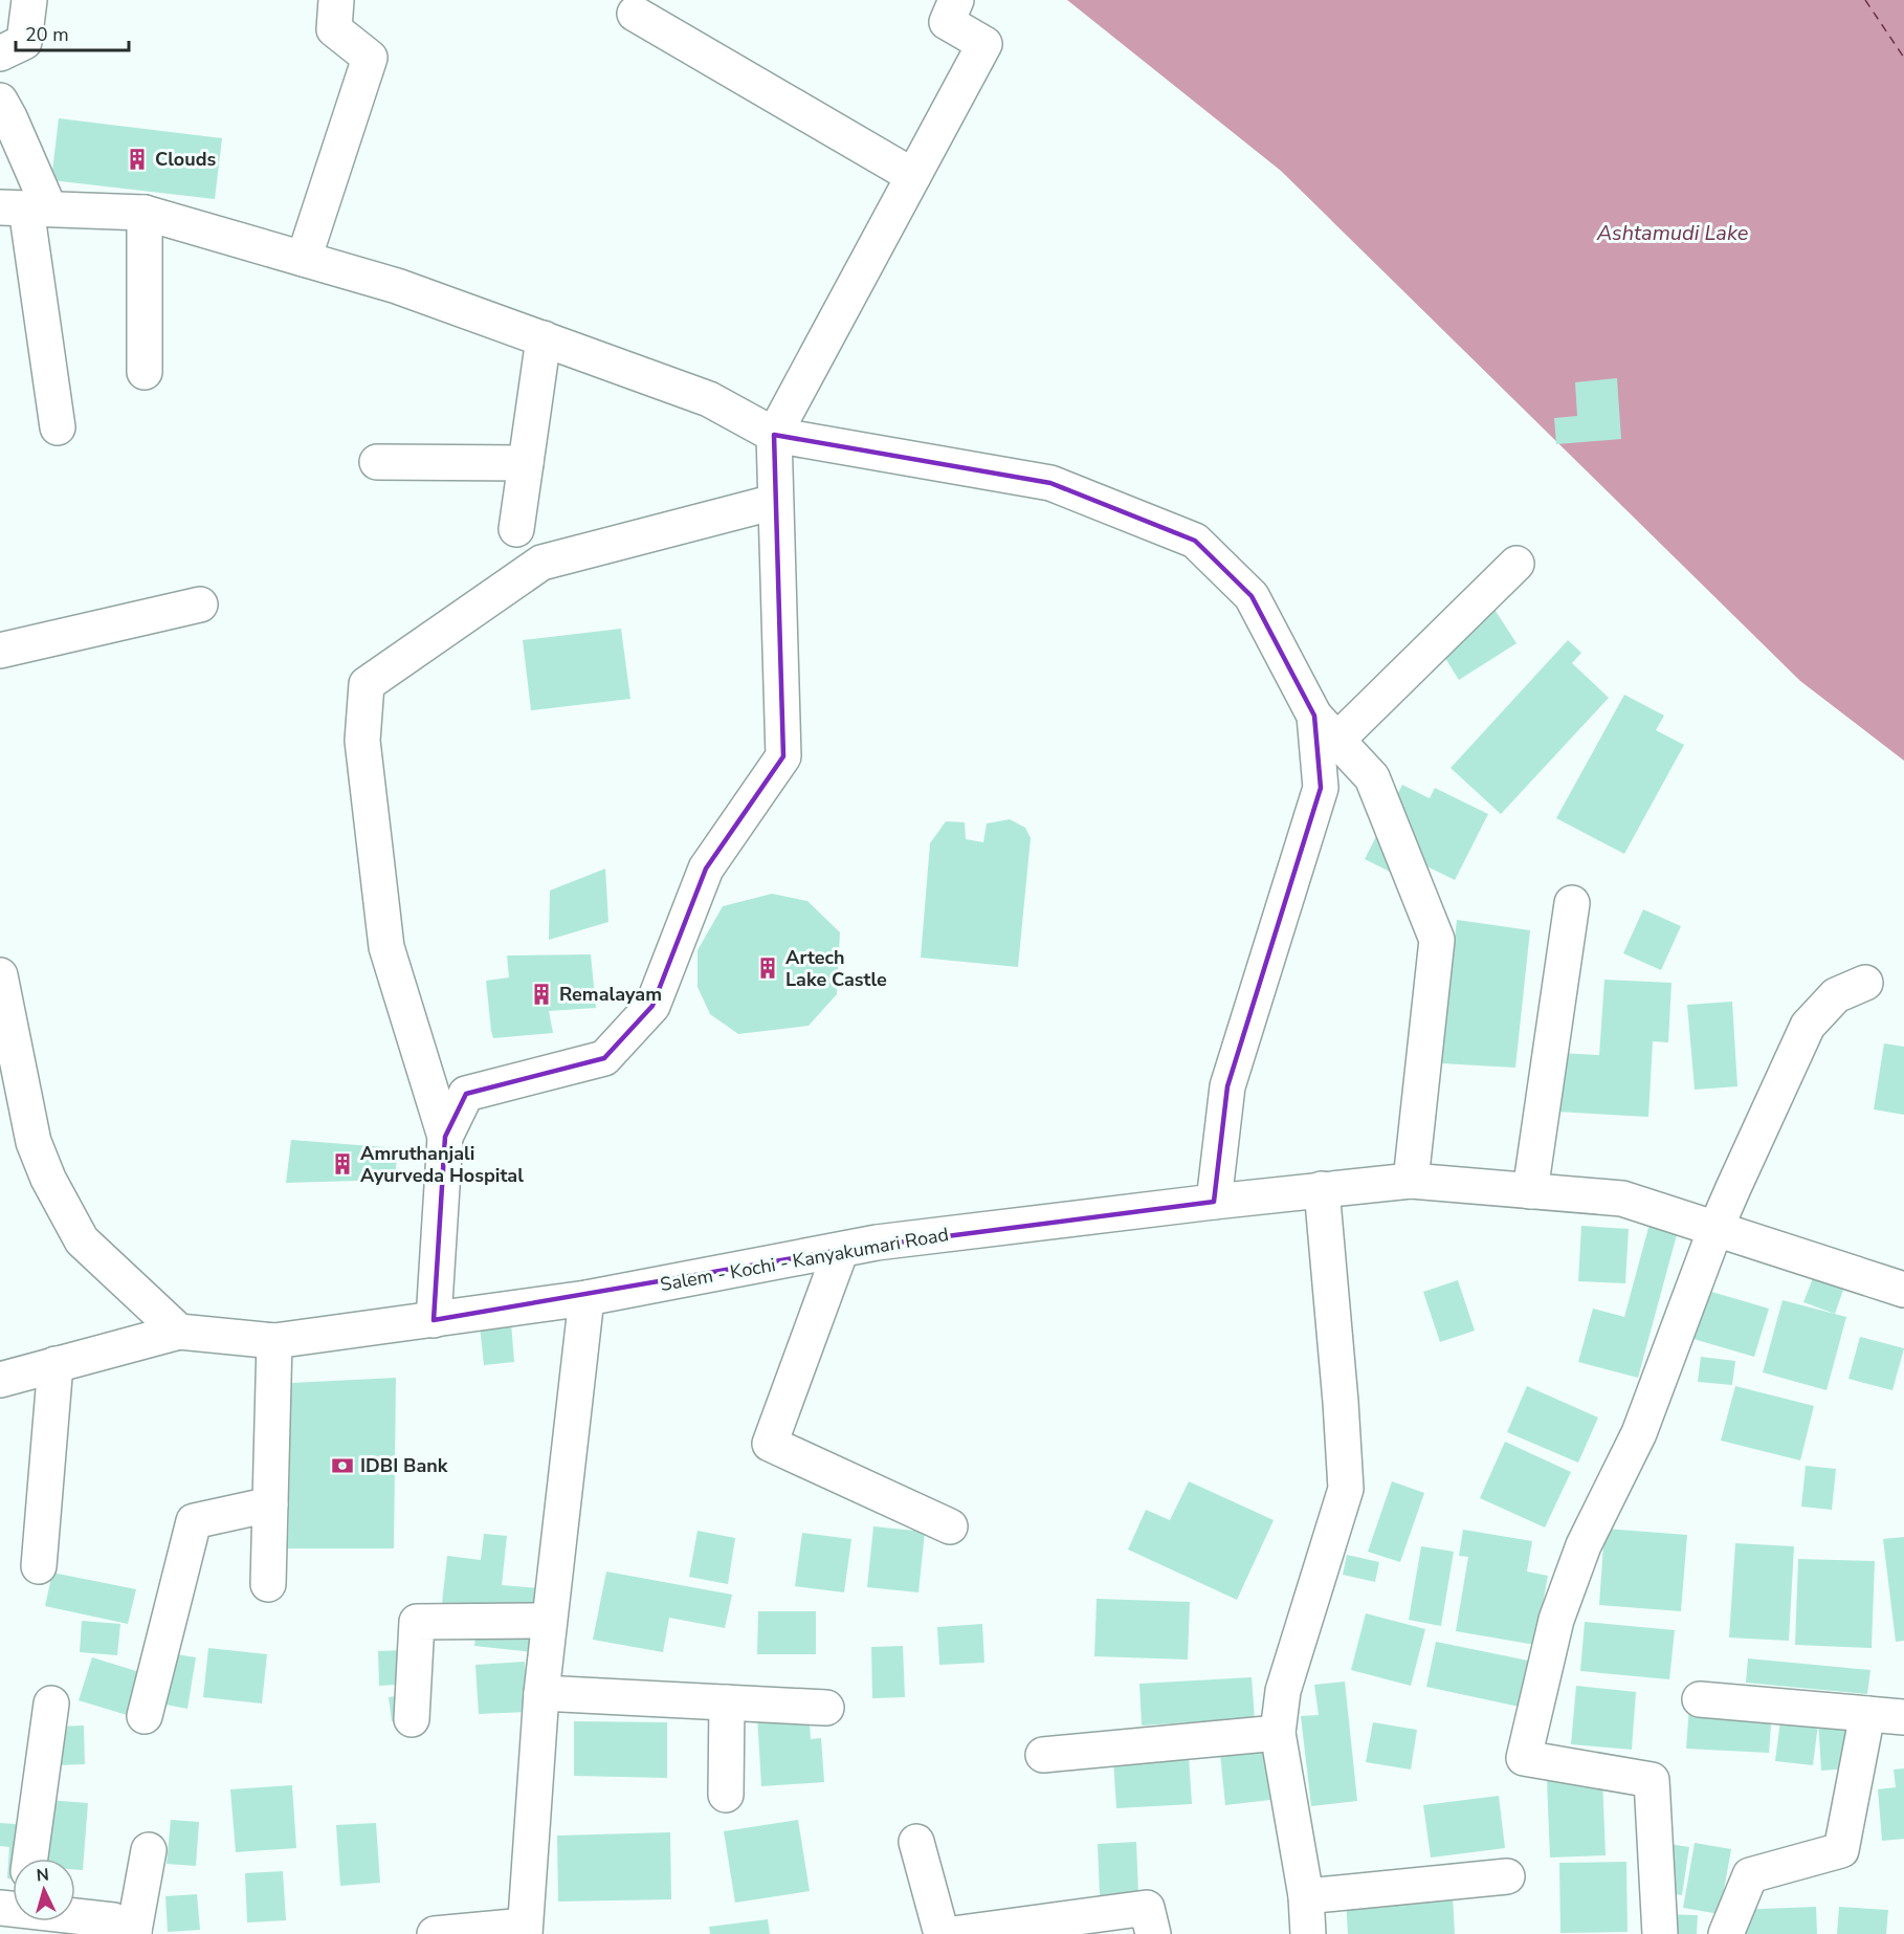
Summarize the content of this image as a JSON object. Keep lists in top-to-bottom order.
{
  "streets": {
    "street": ["Salem - Kochi - Kanyakumari Road"]
  },
  "water": ["Ashtamudi Lake"],
  "places": {
    "building": [
      "Clouds",
      "Artech Lake Castle",
      "Remalayam",
      "Amruthanjali Ayurveda Hospital"
    ],
    "bank": ["IDBI Bank"]
  },
  "scale_bar": "20 m",
  "north": "top"
}
